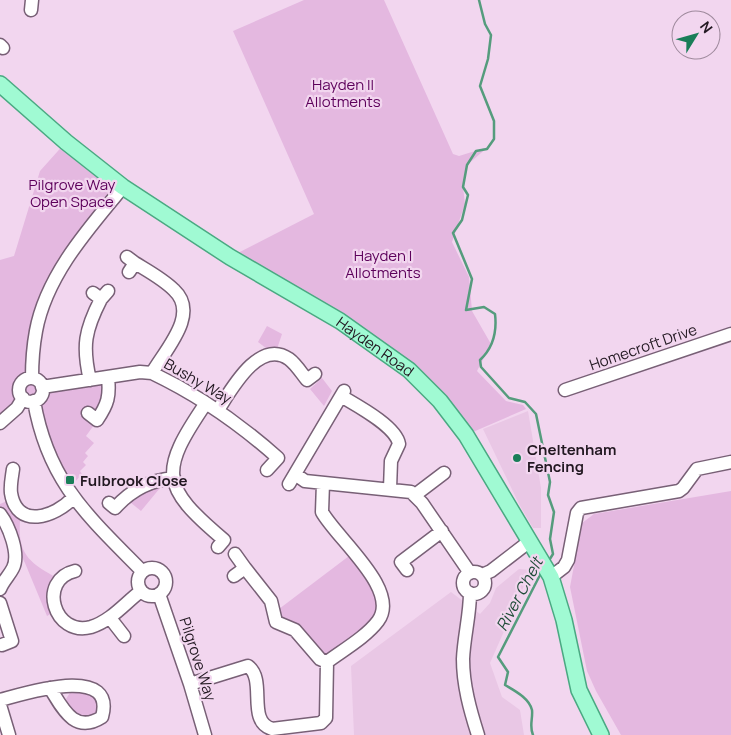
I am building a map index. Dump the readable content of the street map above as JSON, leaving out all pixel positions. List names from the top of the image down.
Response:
{
  "streets": {
    "main road": ["Hayden Road"],
    "street": ["Homecroft Drive", "Bushy Way", "Pilgrove Way"]
  },
  "water": ["River Chelt"],
  "parks": ["Hayden II Allotments", "Pilgrove Way Open Space", "Hayden I Allotments"],
  "places": {
    "other": ["Cheltenham Fencing"],
    "transit": ["Fulbrook Close"]
  },
  "north": "top right"
}
